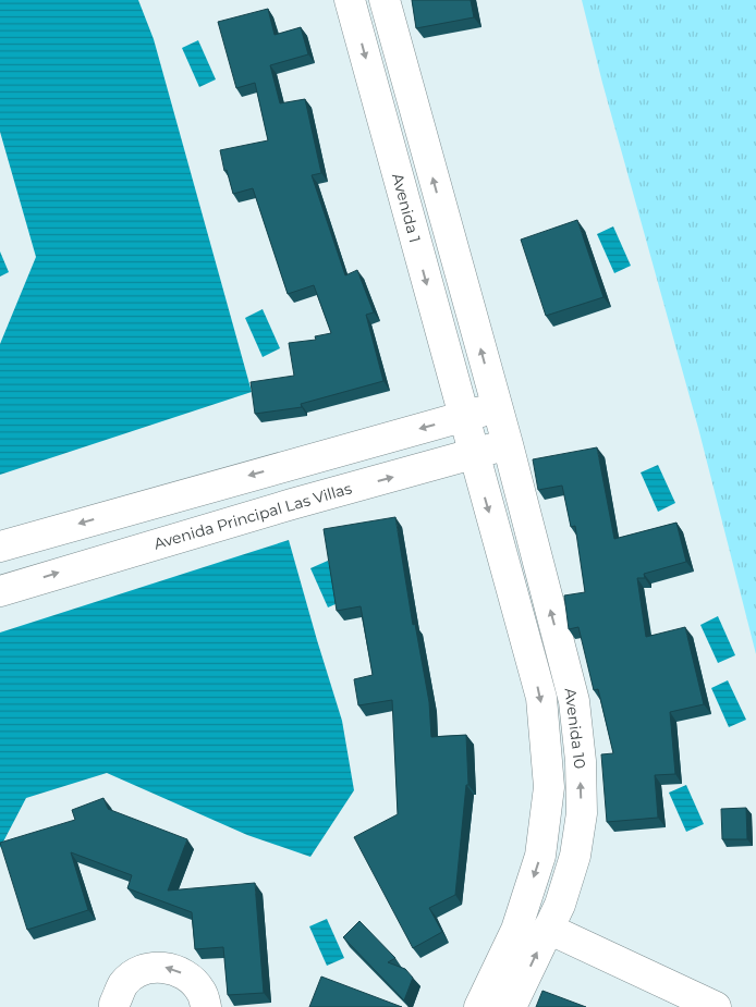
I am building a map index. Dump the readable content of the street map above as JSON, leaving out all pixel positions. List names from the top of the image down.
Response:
{
  "streets": {
    "street": ["Avenida 1", "Avenida Principal Las Villas", "Avenida 10"]
  },
  "crossings": [
    ["Avenida 1", "Avenida Principal Las Villas"],
    ["Avenida 1", "Avenida 10"],
    ["Avenida Principal Las Villas", "Avenida 10"]
  ]
}
